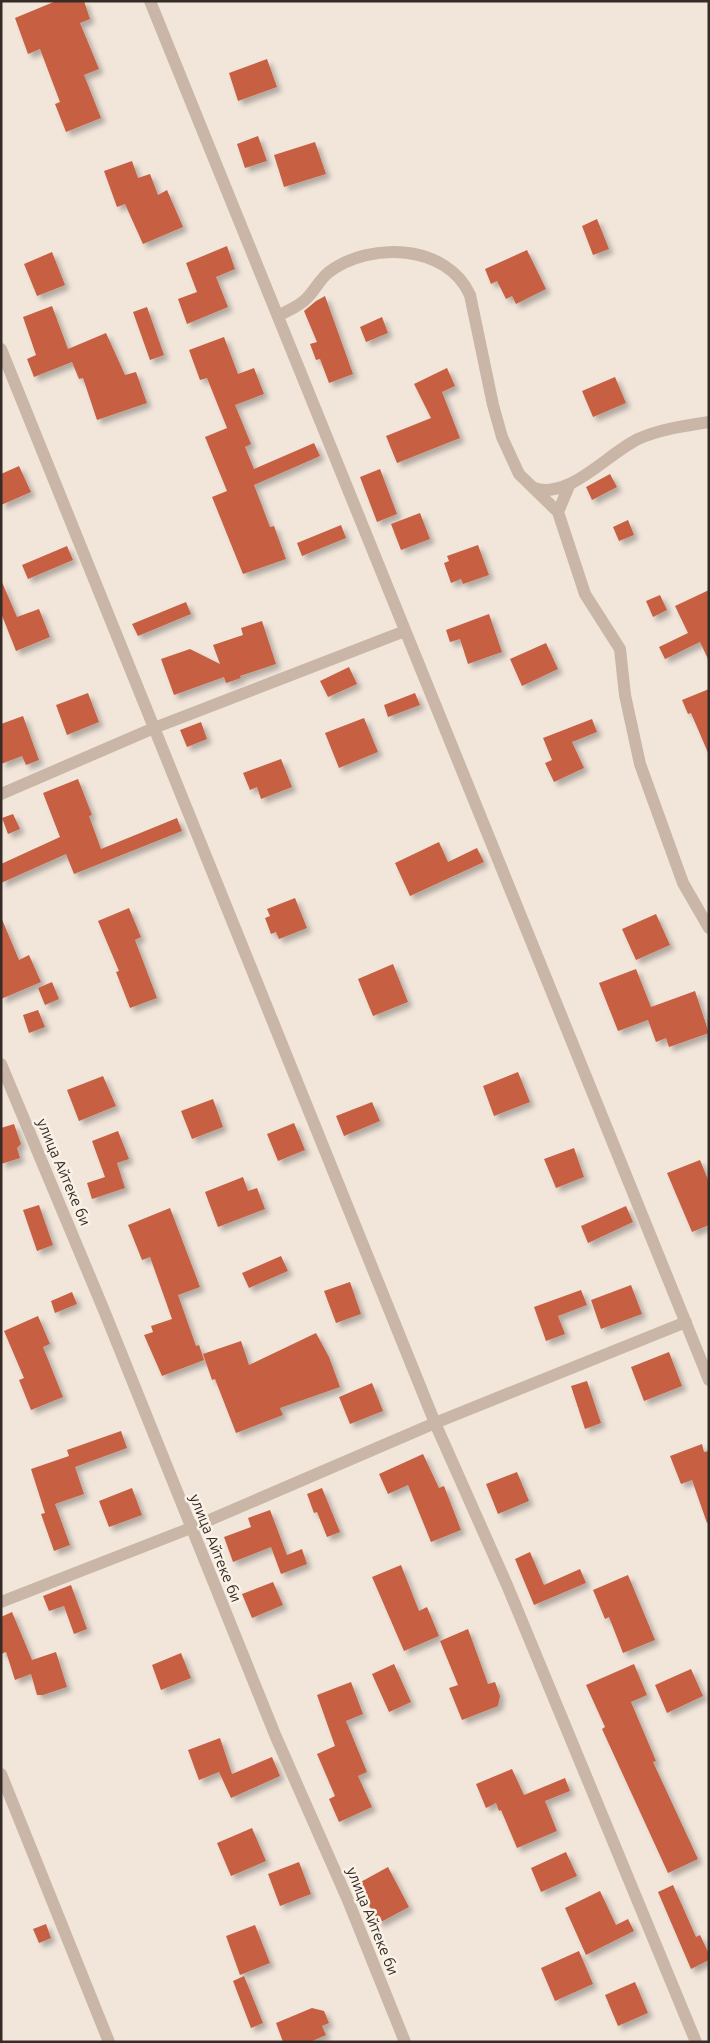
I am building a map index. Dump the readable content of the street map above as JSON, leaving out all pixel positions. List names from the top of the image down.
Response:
{
  "streets": {
    "street": ["улица Айтеке би"]
  }
}
